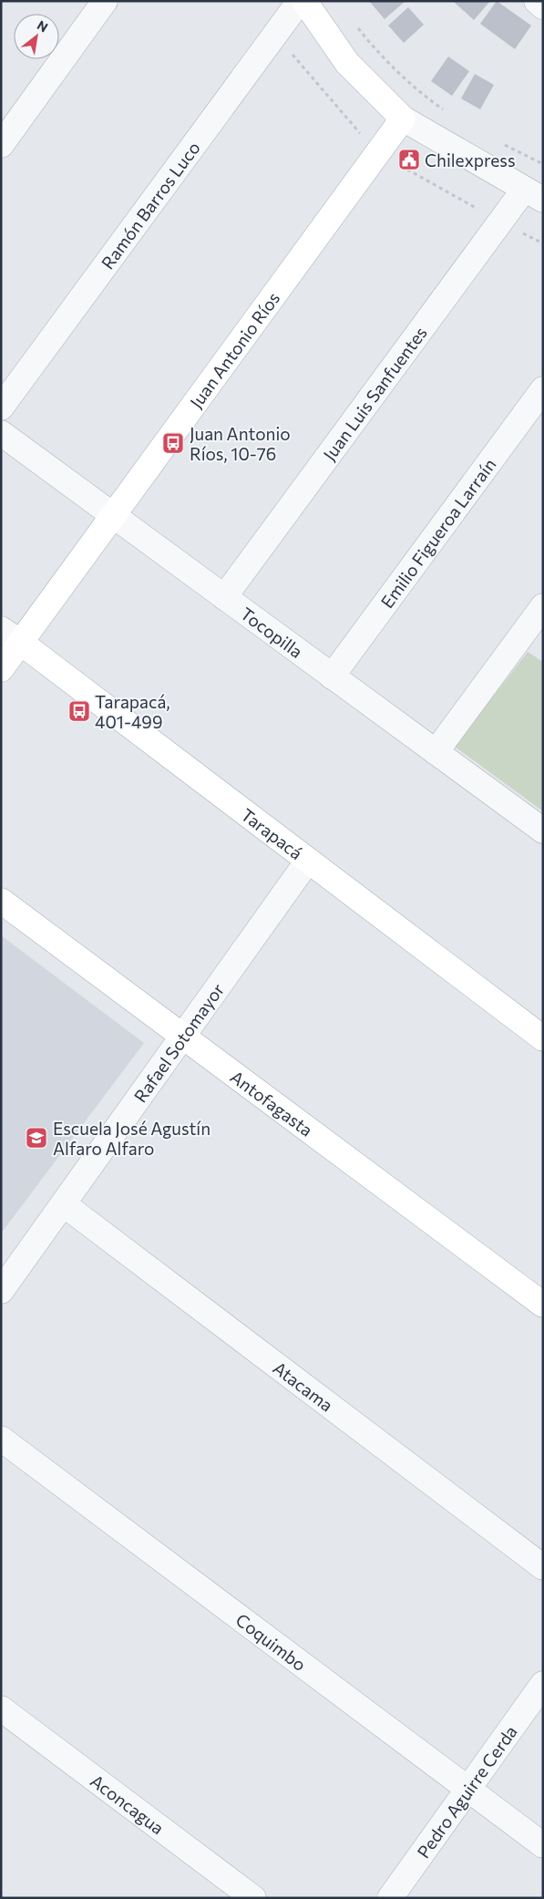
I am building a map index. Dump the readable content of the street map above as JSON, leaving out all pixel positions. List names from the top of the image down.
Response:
{
  "streets": {
    "main road": ["Juan Antonio Ríos", "Tarapacá", "Antofagasta"],
    "street": [
      "Ramón Barros Luco",
      "Juan Luis Sanfuentes",
      "Emilio Figueroa Larraín",
      "Tocopilla",
      "Rafael Sotomayor",
      "Atacama",
      "Coquimbo",
      "Pedro Aguirre Cerda",
      "Aconcagua"
    ]
  },
  "crossings": [
    ["Juan Antonio Ríos", "Tocopilla"],
    ["Juan Antonio Ríos", "Tarapacá"],
    ["Juan Luis Sanfuentes", "Tocopilla"],
    ["Emilio Figueroa Larraín", "Tocopilla"],
    ["Tarapacá", "Rafael Sotomayor"],
    ["Rafael Sotomayor", "Antofagasta"],
    ["Rafael Sotomayor", "Atacama"],
    ["Coquimbo", "Pedro Aguirre Cerda"]
  ],
  "places": {
    "public building": ["Chilexpress"],
    "bus stop": ["Juan Antonio Ríos, 10-76", "Tarapacá, 401-499"],
    "school or university": ["Escuela José Agustín Alfaro Alfaro"]
  },
  "north": "top right"
}
